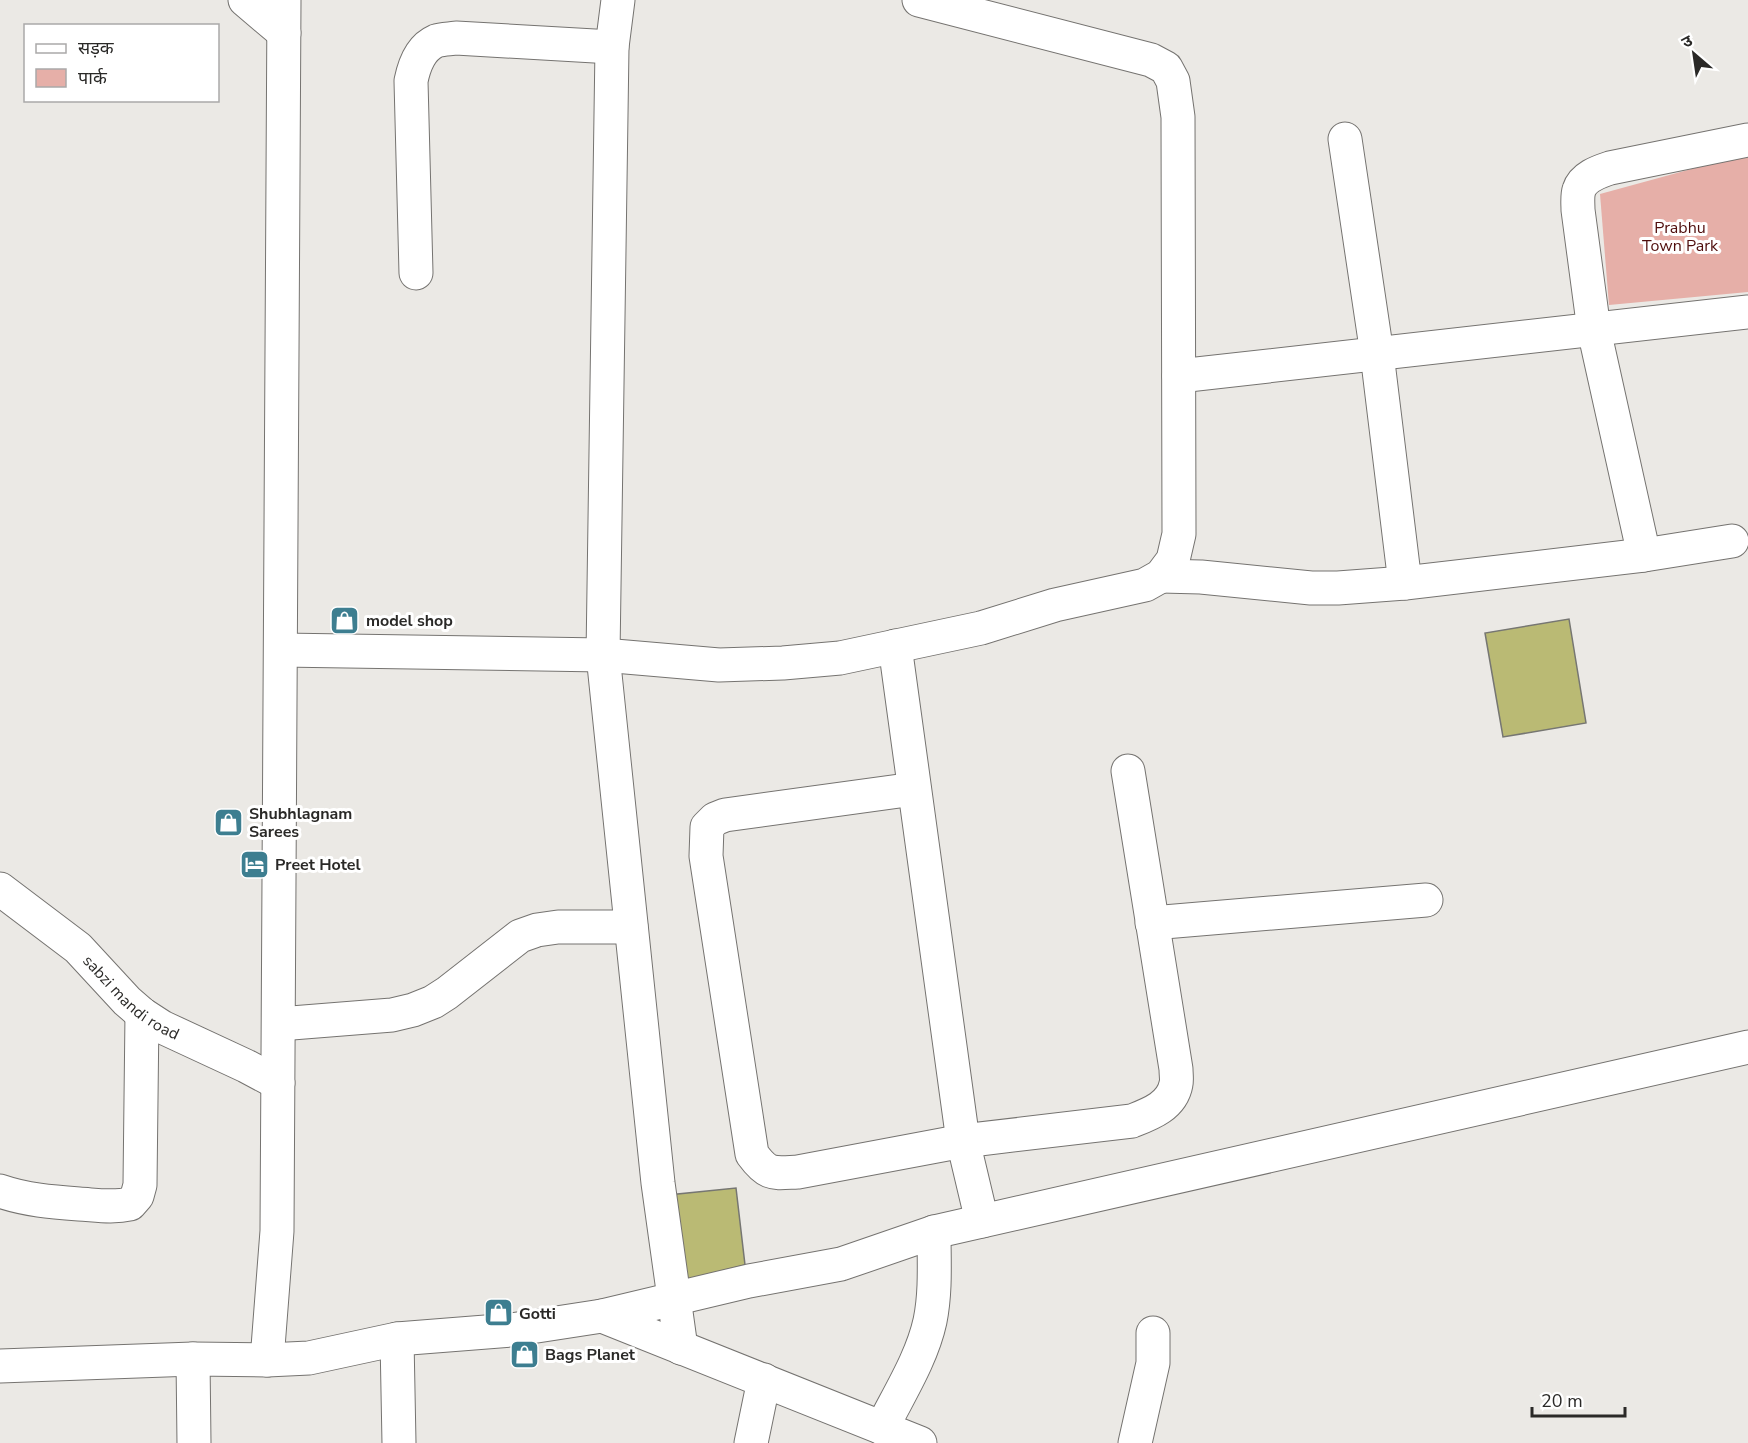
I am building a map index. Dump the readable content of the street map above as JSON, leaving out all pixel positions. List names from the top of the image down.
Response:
{
  "streets": {
    "street": ["sabzi mandi road"]
  },
  "parks": ["Prabhu Town Park"],
  "places": {
    "shop": [
      "model shop",
      "Shubhlagnam Sarees",
      "Gotti",
      "Bags Planet"
    ],
    "hotel": ["Preet Hotel"]
  },
  "legend": ["सड़क", "पार्क"],
  "scale_bar": "20 m",
  "north": "top left"
}
